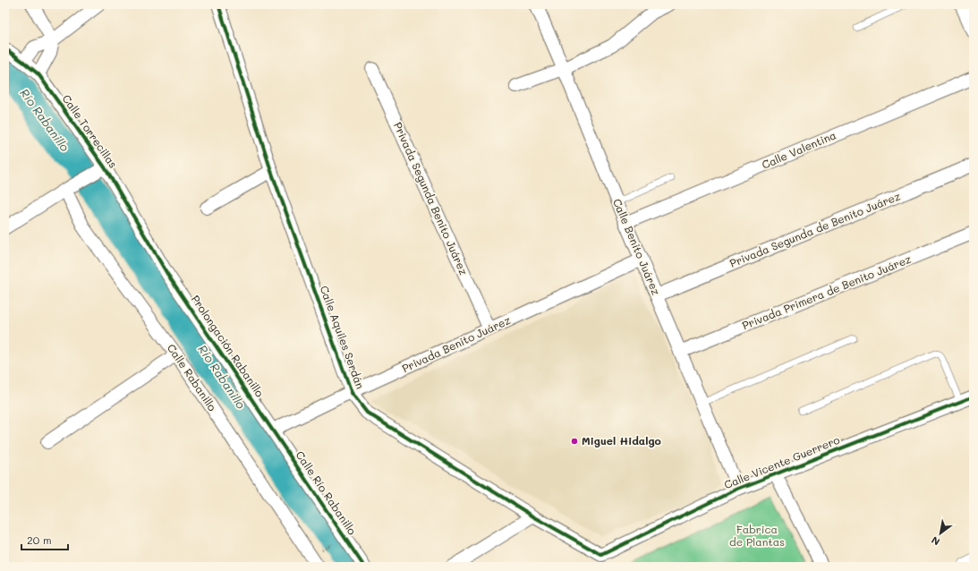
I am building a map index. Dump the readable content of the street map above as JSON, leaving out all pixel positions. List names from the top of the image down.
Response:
{
  "streets": {
    "street": [
      "Calle Torrecillas",
      "Calle Valentina",
      "Privada Segunda Benito Juárez",
      "Privada Segunda de Benito Juárez",
      "Calle Benito Juárez",
      "Privada Primera de Benito Juárez",
      "Calle Aquiles Serdán",
      "Privada Benito Juárez",
      "Prolongación Rabanillo",
      "Calle Rabanillo",
      "Calle Vicente Guerrero",
      "Calle Río Rabanillo"
    ]
  },
  "crossings": [
    ["Calle Torrecillas", "Prolongación Rabanillo"],
    ["Calle Valentina", "Calle Benito Juárez"],
    ["Privada Segunda Benito Juárez", "Privada Benito Juárez"],
    ["Privada Segunda de Benito Juárez", "Calle Benito Juárez"],
    ["Calle Benito Juárez", "Privada Primera de Benito Juárez"],
    ["Calle Benito Juárez", "Privada Benito Juárez"],
    ["Calle Benito Juárez", "Calle Vicente Guerrero"],
    ["Calle Aquiles Serdán", "Privada Benito Juárez"],
    ["Calle Aquiles Serdán", "Calle Vicente Guerrero"],
    ["Privada Benito Juárez", "Prolongación Rabanillo"],
    ["Privada Benito Juárez", "Calle Río Rabanillo"],
    ["Prolongación Rabanillo", "Calle Río Rabanillo"]
  ],
  "water": ["Río Rabanillo"],
  "parks": ["Fabrica de Plantas"],
  "places": ["Miguel Hidalgo"],
  "scale_bar": "20 m",
  "north": "bottom left"
}
